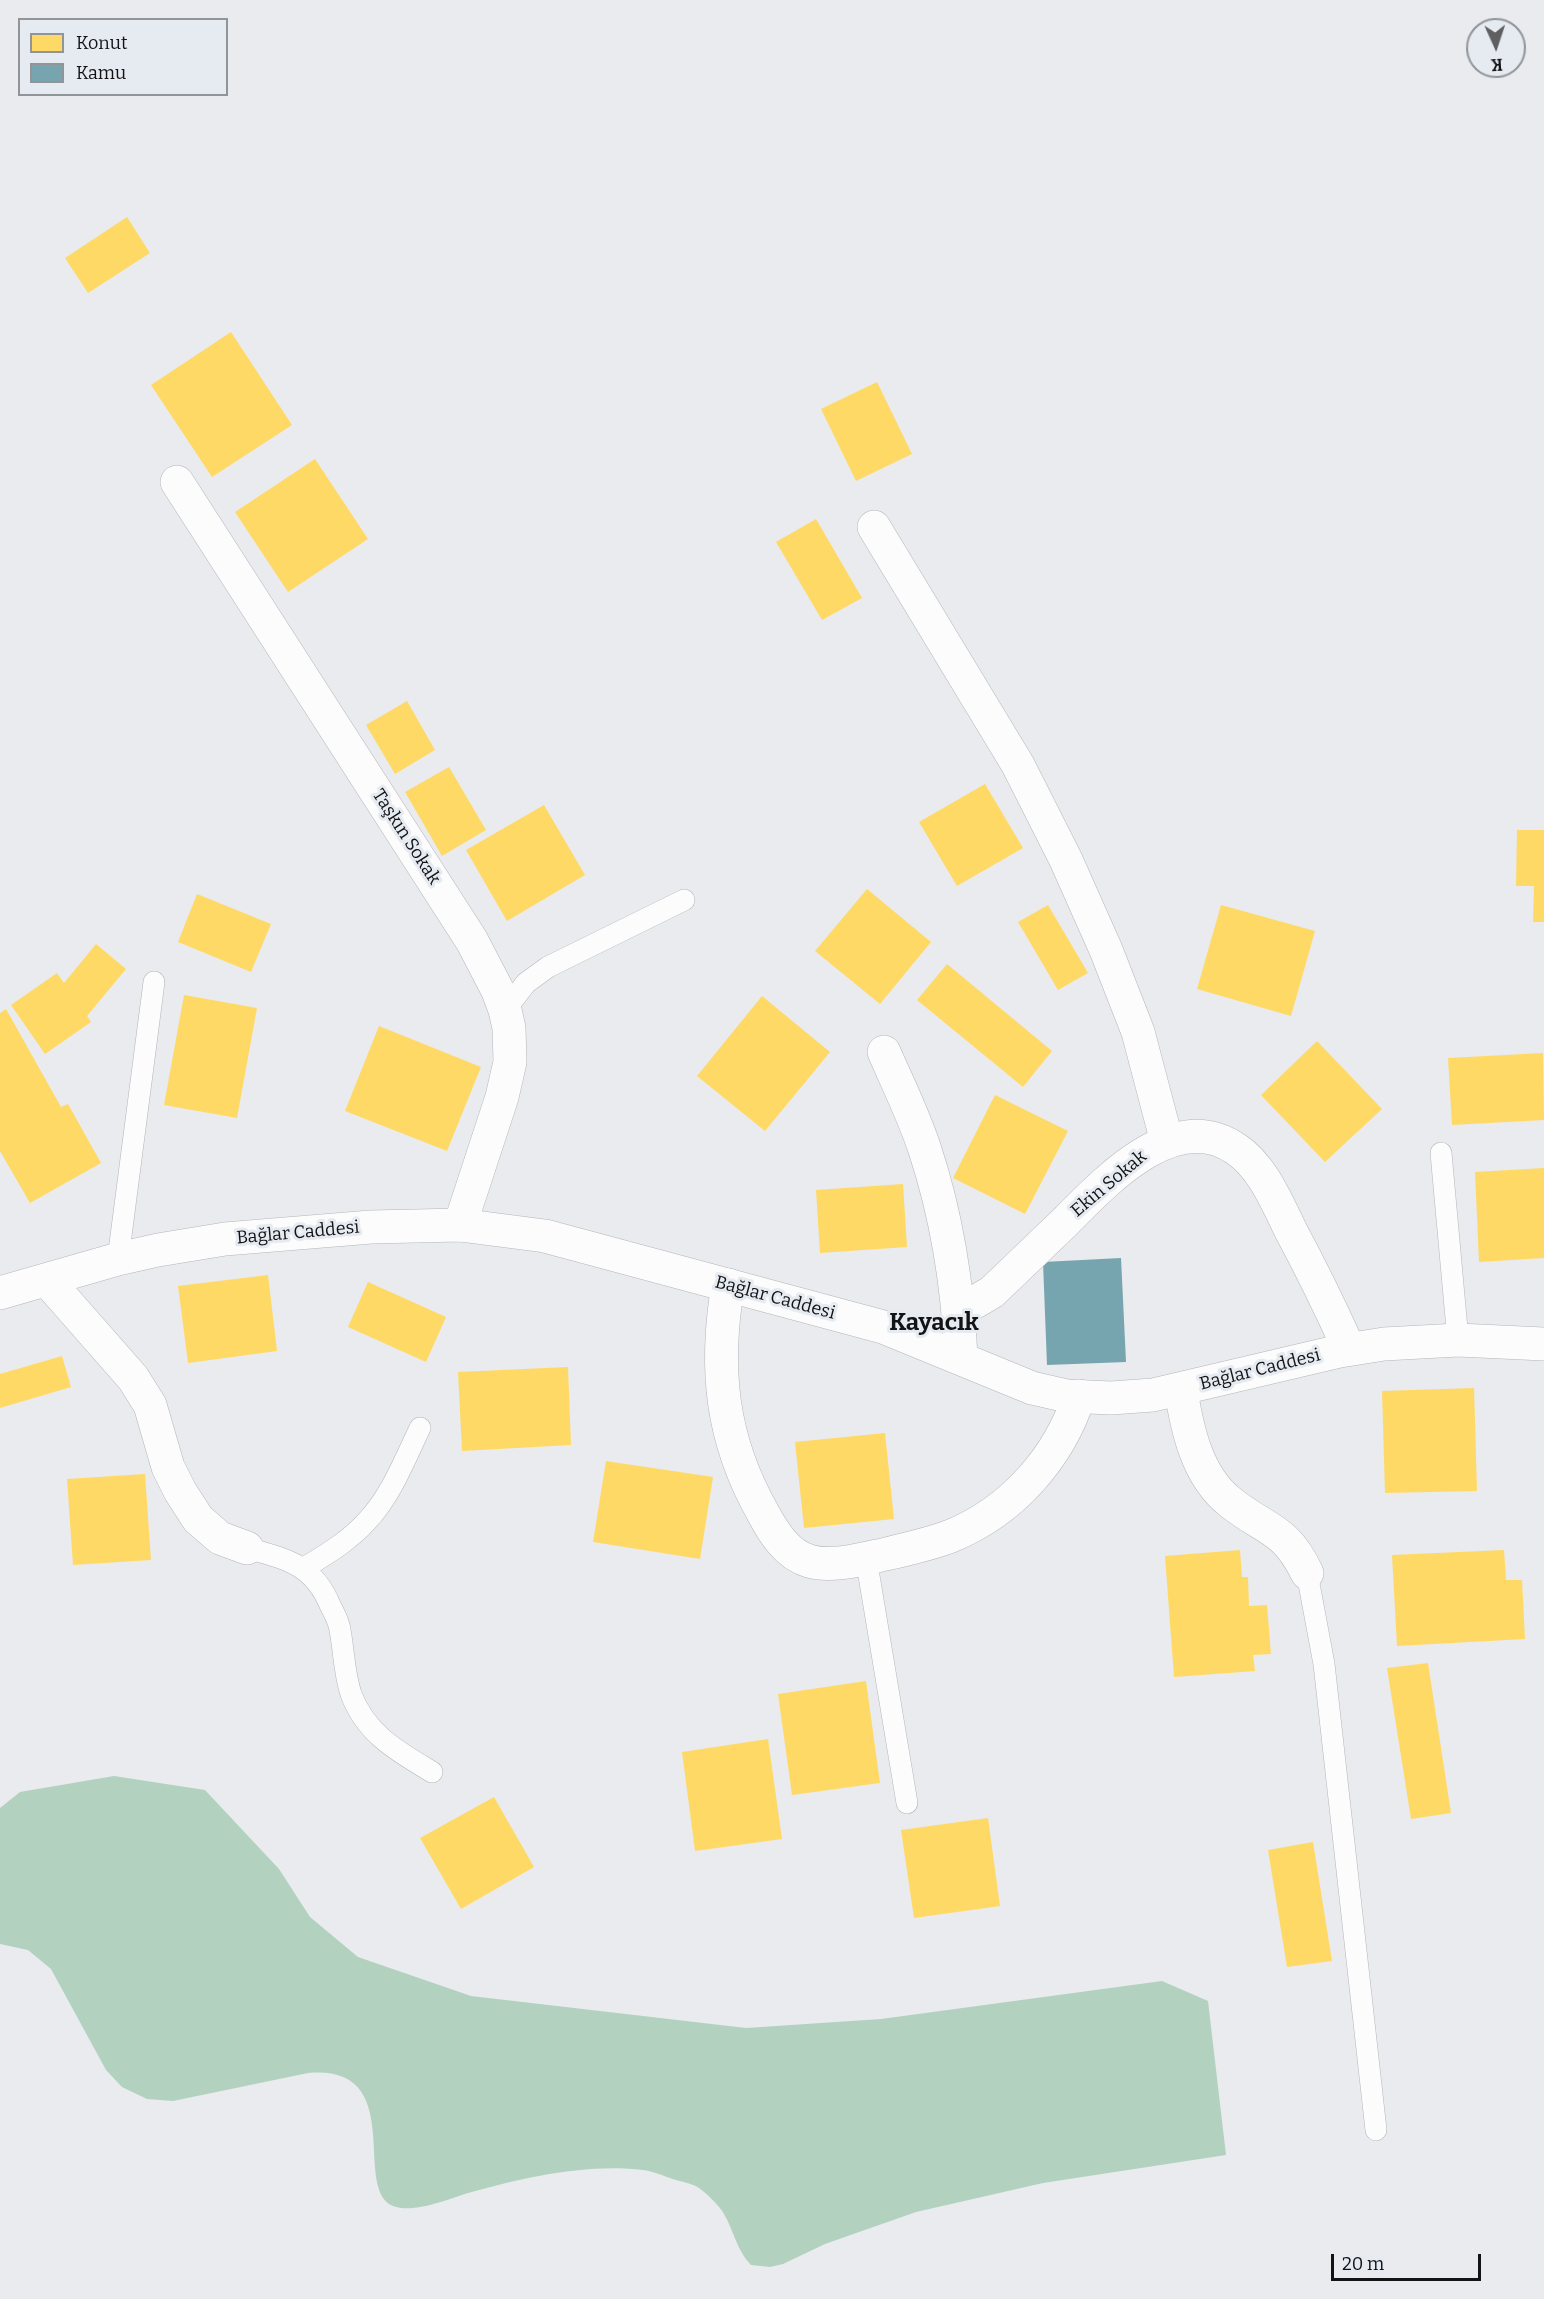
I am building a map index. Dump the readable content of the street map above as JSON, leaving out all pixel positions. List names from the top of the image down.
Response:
{
  "streets": {
    "street": ["Taşkın Sokak", "Ekin Sokak", "Bağlar Caddesi"]
  },
  "crossings": [
    ["Taşkın Sokak", "Bağlar Caddesi"],
    ["Ekin Sokak", "Bağlar Caddesi"]
  ],
  "districts": ["Kayacık"],
  "legend": ["Konut", "Kamu"],
  "scale_bar": "20 m",
  "north": "bottom"
}
